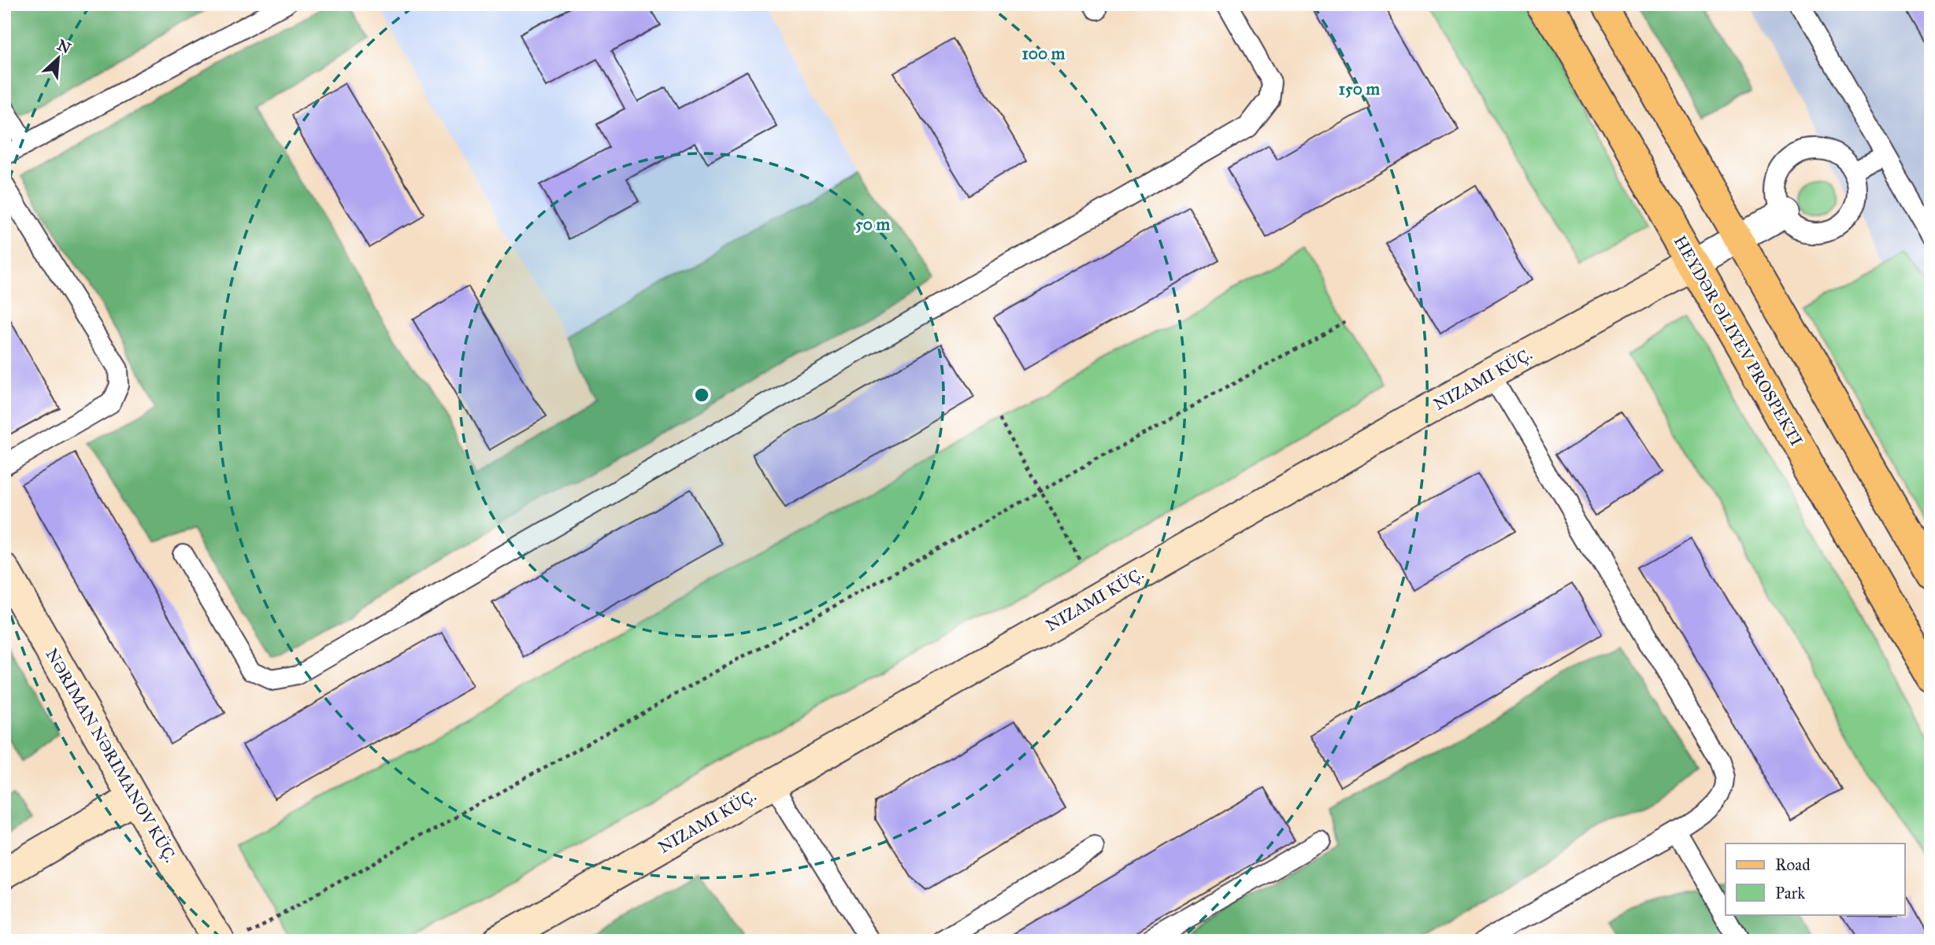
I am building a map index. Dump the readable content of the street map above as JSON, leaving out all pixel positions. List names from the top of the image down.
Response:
{
  "streets": {
    "main road": ["HEYDƏR ƏLIYEV PROSPEKTI"],
    "street": ["NIZAMI KÜÇ.", "NƏRIMAN NƏRIMANOV KÜÇ."]
  },
  "crossings": [
    ["HEYDƏR ƏLIYEV PROSPEKTI", "NIZAMI KÜÇ."]
  ],
  "legend": ["Road", "Park"],
  "north": "top right",
  "rings": ["100 m", "150 m", "50 m"]
}
